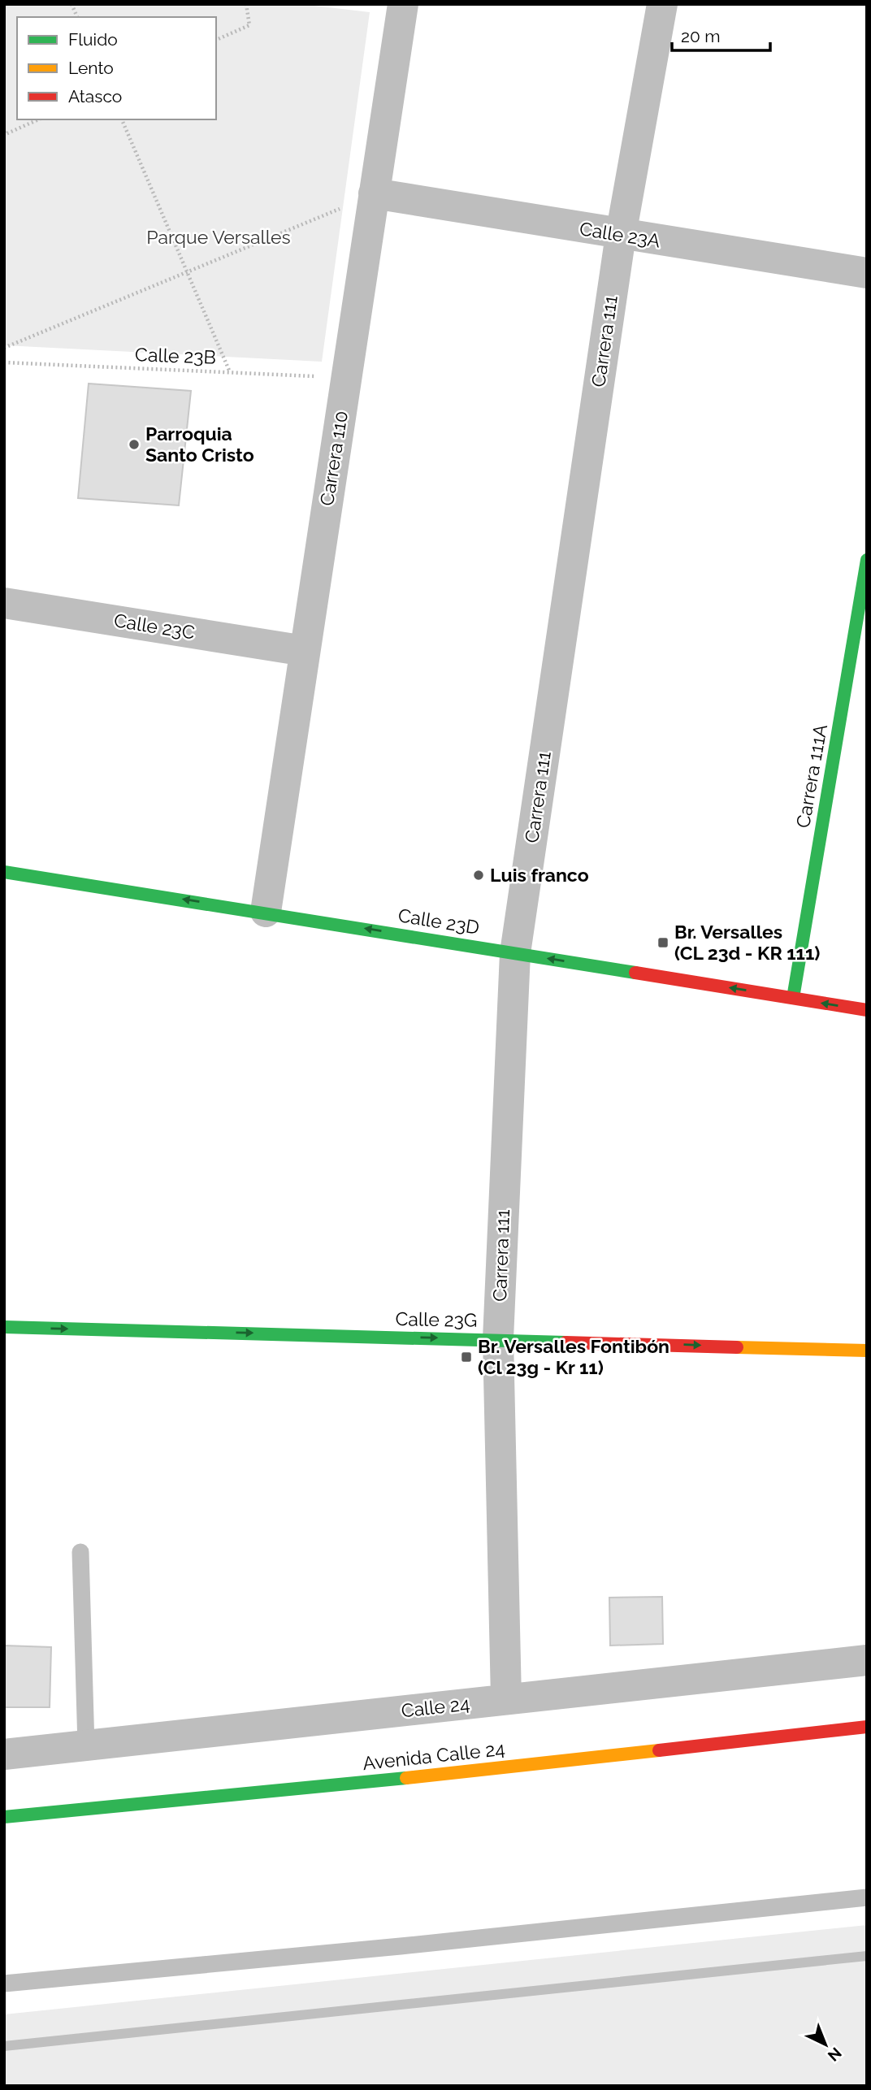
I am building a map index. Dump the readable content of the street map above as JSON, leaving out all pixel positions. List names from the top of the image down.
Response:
{
  "streets": {
    "street": [
      "Calle 23A",
      "Carrera 111",
      "Carrera 110",
      "Calle 23C",
      "Carrera 111A",
      "Calle 23D",
      "Calle 23G",
      "Calle 24",
      "Avenida Calle 24"
    ],
    "path": ["Calle 23B"]
  },
  "crossings": [
    ["Calle 23A", "Carrera 111"],
    ["Calle 23A", "Carrera 110"],
    ["Carrera 111", "Calle 23D"],
    ["Carrera 111", "Calle 23G"],
    ["Carrera 111", "Calle 24"],
    ["Calle 23B", "Carrera 110"],
    ["Carrera 110", "Calle 23C"],
    ["Carrera 110", "Calle 23D"],
    ["Carrera 111A", "Calle 23D"]
  ],
  "one_way": ["Calle 23D", "Calle 23G"],
  "parks": ["Parque Versalles"],
  "places": {
    "other": ["Parroquia Santo Cristo", "Luis franco"],
    "transit": ["Br. Versalles (CL 23d - KR 111)", "Br. Versalles Fontibón (Cl 23g - Kr 11)"]
  },
  "legend": ["Fluido", "Lento", "Atasco"],
  "scale_bar": "20 m",
  "north": "bottom right"
}
